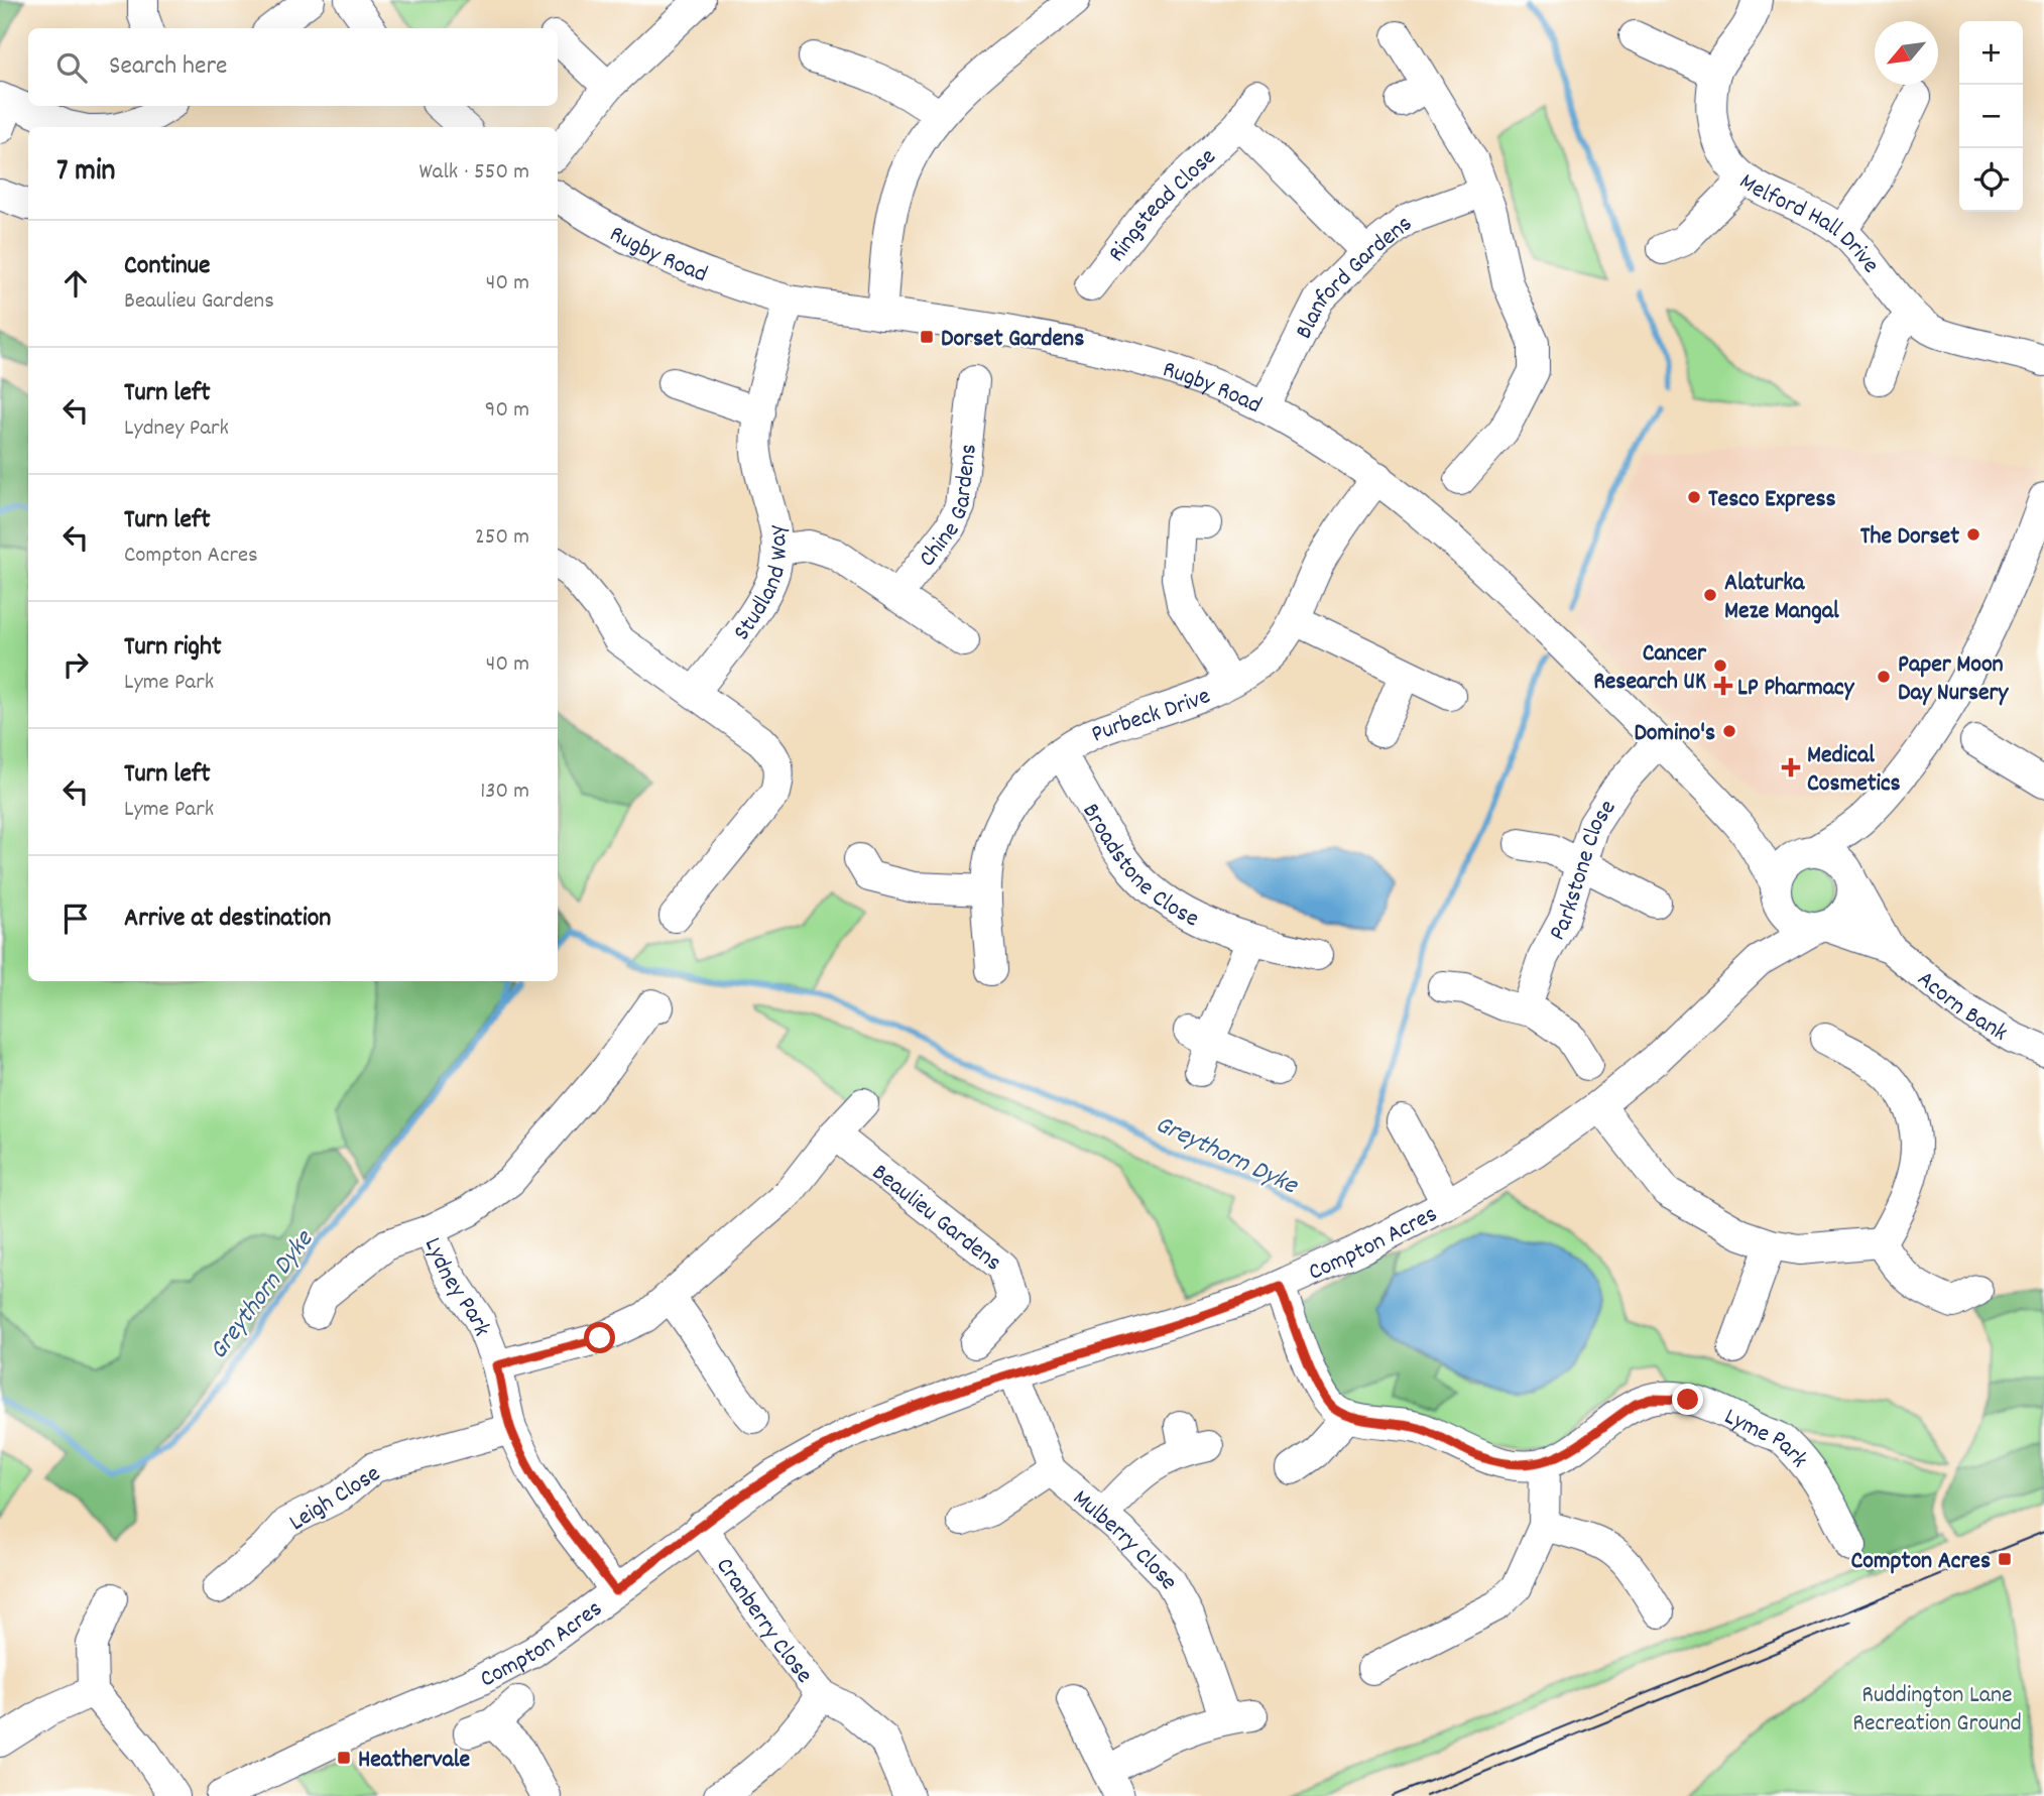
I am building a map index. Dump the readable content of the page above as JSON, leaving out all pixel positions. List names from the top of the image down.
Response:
{
  "streets": {
    "street": [
      "Ringstead Close",
      "Melford Hall Drive",
      "Rugby Road",
      "Blanford Gardens",
      "Chine Gardens",
      "Studland Way",
      "Purbeck Drive",
      "Broadstone Close",
      "Parkstone Close",
      "Acorn Bank",
      "Beaulieu Gardens",
      "Compton Acres",
      "Lydney Park",
      "Lyme Park",
      "Leigh Close",
      "Mulberry Close",
      "Cranberry Close"
    ]
  },
  "crossings": [
    ["Ringstead Close", "Blanford Gardens"],
    ["Rugby Road", "Blanford Gardens"],
    ["Rugby Road", "Studland Way"],
    ["Rugby Road", "Purbeck Drive"],
    ["Rugby Road", "Parkstone Close"],
    ["Rugby Road", "Acorn Bank"],
    ["Rugby Road", "Compton Acres"],
    ["Chine Gardens", "Studland Way"],
    ["Purbeck Drive", "Broadstone Close"],
    ["Acorn Bank", "Compton Acres"],
    ["Compton Acres", "Lydney Park"],
    ["Compton Acres", "Mulberry Close"],
    ["Compton Acres", "Cranberry Close"],
    ["Lydney Park", "Leigh Close"]
  ],
  "water": ["Greythorn Dyke"],
  "parks": ["Ruddington Lane Recreation Ground"],
  "places": {
    "transit": ["Dorset Gardens", "Compton Acres", "Heathervale"],
    "other": [
      "Tesco Express",
      "The Dorset",
      "Alaturka Meze Mangal",
      "Cancer Research UK",
      "Paper Moon Day Nursery",
      "Domino's"
    ],
    "health": ["LP Pharmacy", "Medical Cosmetics"]
  },
  "north": "bottom left",
  "page": {
    "map_buttons": ["+", "−"],
    "search": "Search here",
    "heading": ["7 min", "Walk · 550 m"],
    "list": [
      ["Continue", "Beaulieu Gardens", "40 m"],
      ["Turn left", "Lydney Park", "90 m"],
      ["Turn left", "Compton Acres", "250 m"],
      ["Turn right", "Lyme Park", "40 m"],
      ["Turn left", "Lyme Park", "130 m"],
      "Arrive at destination"
    ]
  }
}
